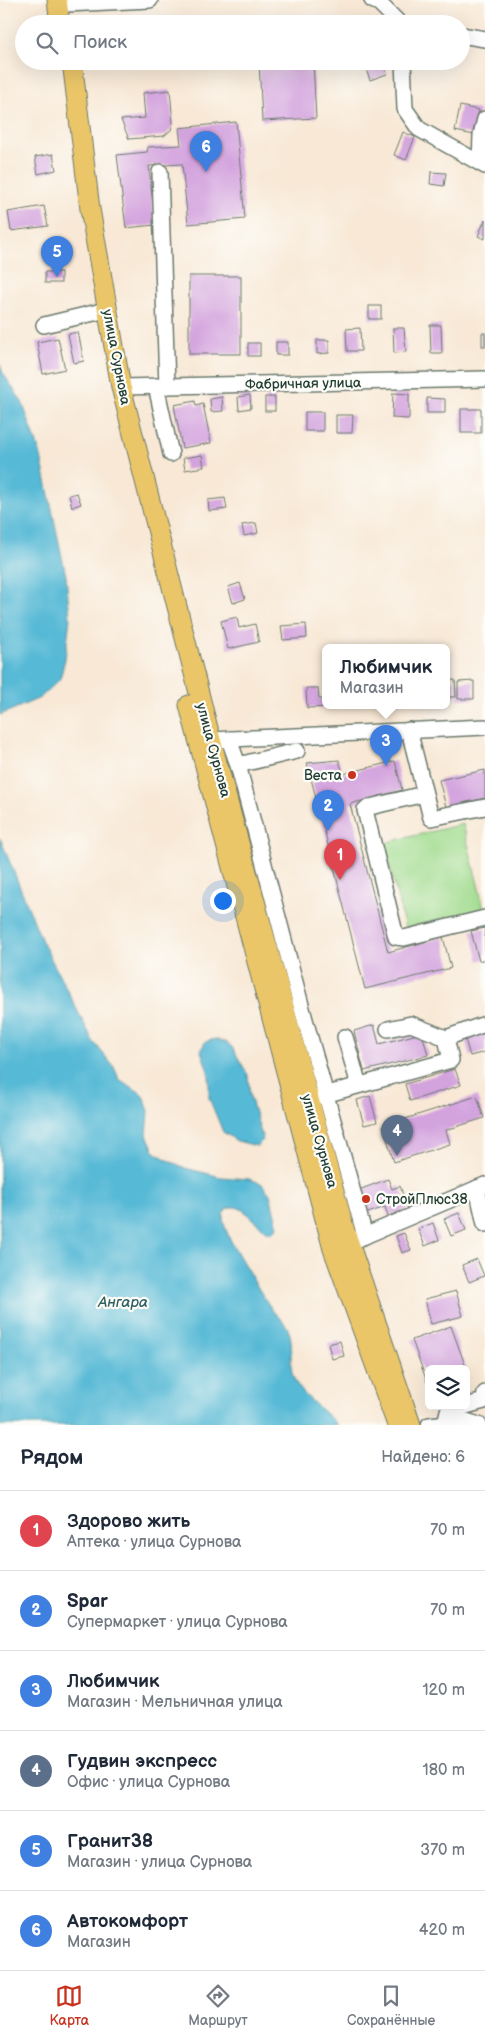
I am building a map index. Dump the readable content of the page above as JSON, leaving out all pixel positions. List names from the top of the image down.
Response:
{
  "streets": {
    "main road": ["улица Сурнова"],
    "street": ["Фабричная улица"]
  },
  "crossings": [
    ["улица Сурнова", "Фабричная улица"]
  ],
  "water": ["Ангара"],
  "places": ["Веста", "СтройПлюс38"],
  "page": {
    "search": "Поиск",
    "pins": [
      "6",
      "5",
      "3",
      "2",
      "1",
      "4"
    ],
    "popup": ["Любимчик", "Магазин"],
    "heading": ["Рядом", "Найдено: 6"],
    "list": [
      {
        "mark": "1",
        "name": "Здорово жить",
        "note": "Аптека · улица Сурнова",
        "value": "70 m"
      },
      {
        "mark": "2",
        "name": "Spar",
        "note": "Супермаркет · улица Сурнова",
        "value": "70 m"
      },
      {
        "mark": "3",
        "name": "Любимчик",
        "note": "Магазин · Мельничная улица",
        "value": "120 m"
      },
      {
        "mark": "4",
        "name": "Гудвин экспресс",
        "note": "Офис · улица Сурнова",
        "value": "180 m"
      },
      {
        "mark": "5",
        "name": "Гранит38",
        "note": "Магазин · улица Сурнова",
        "value": "370 m"
      },
      {
        "mark": "6",
        "name": "Автокомфорт",
        "note": "Магазин",
        "value": "420 m"
      }
    ],
    "nav": ["Карта", "Маршрут", "Сохранённые"]
  }
}
